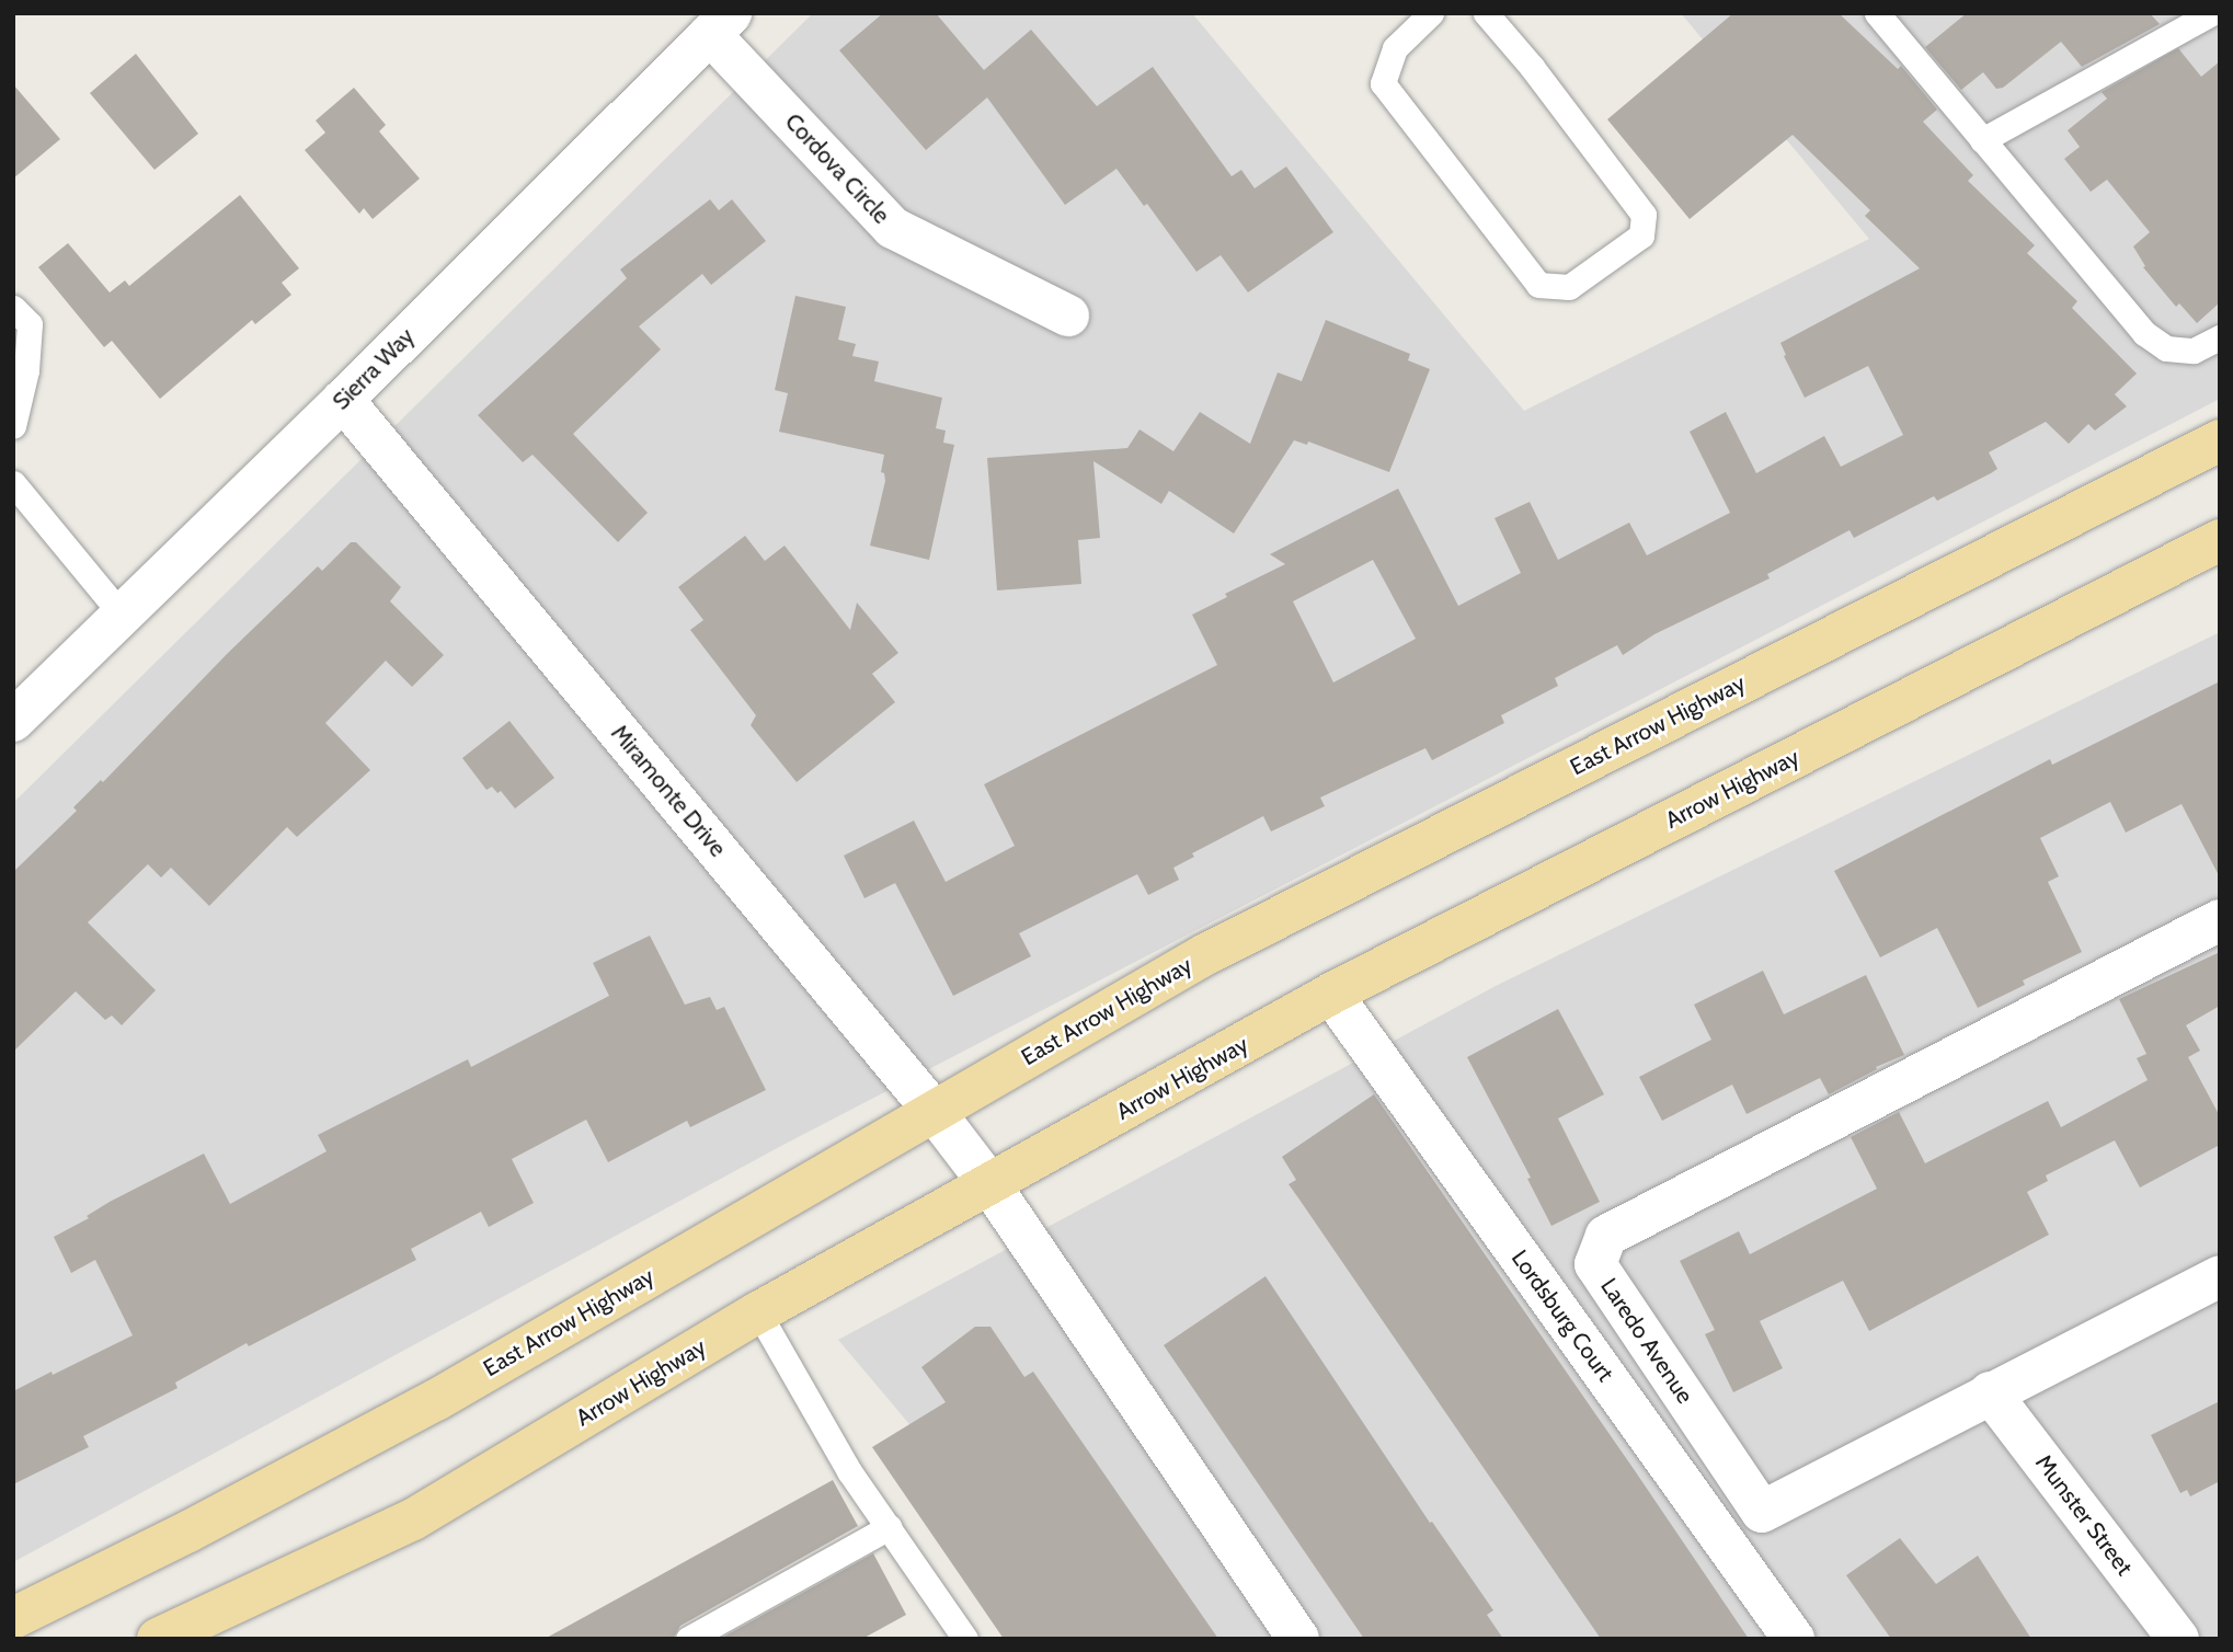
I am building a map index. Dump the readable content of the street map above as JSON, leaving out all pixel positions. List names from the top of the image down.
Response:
{
  "streets": {
    "main road": ["East Arrow Highway", "Arrow Highway"],
    "street": [
      "Cordova Circle",
      "Sierra Way",
      "Miramonte Drive",
      "Lordsburg Court",
      "Laredo Avenue",
      "Munster Street"
    ]
  },
  "crossings": [
    ["Cordova Circle", "Sierra Way"],
    ["Sierra Way", "Miramonte Drive"],
    ["East Arrow Highway", "Miramonte Drive"],
    ["Arrow Highway", "Miramonte Drive"],
    ["Arrow Highway", "Lordsburg Court"],
    ["Laredo Avenue", "Munster Street"]
  ]
}
